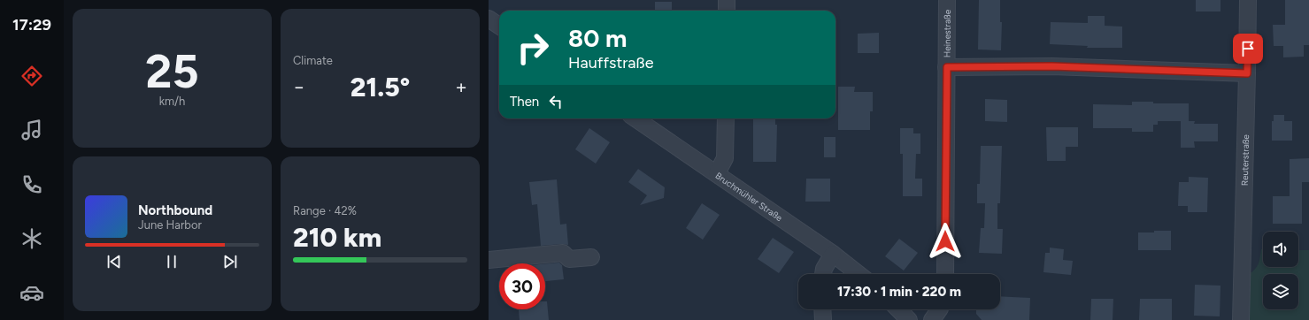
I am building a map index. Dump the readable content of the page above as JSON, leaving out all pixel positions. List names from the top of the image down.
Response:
{
  "streets": {
    "street": ["Heinestraße", "Reuterstraße", "Bruchmühler Straße"]
  },
  "page": {
    "tabs": "17:29",
    "tile": [
      ["25", "km/h"],
      "Climate",
      ["Range · 42%", "210 km"]
    ],
    "turn": ["80 m", "Hauffstraße"],
    "heat": ["−", "21.5°", "+"],
    "then": "Then",
    "song": ["Northbound", "June Harbor"],
    "limit": "30",
    "trip": "17:30 · 1 min · 220 m"
  }
}
